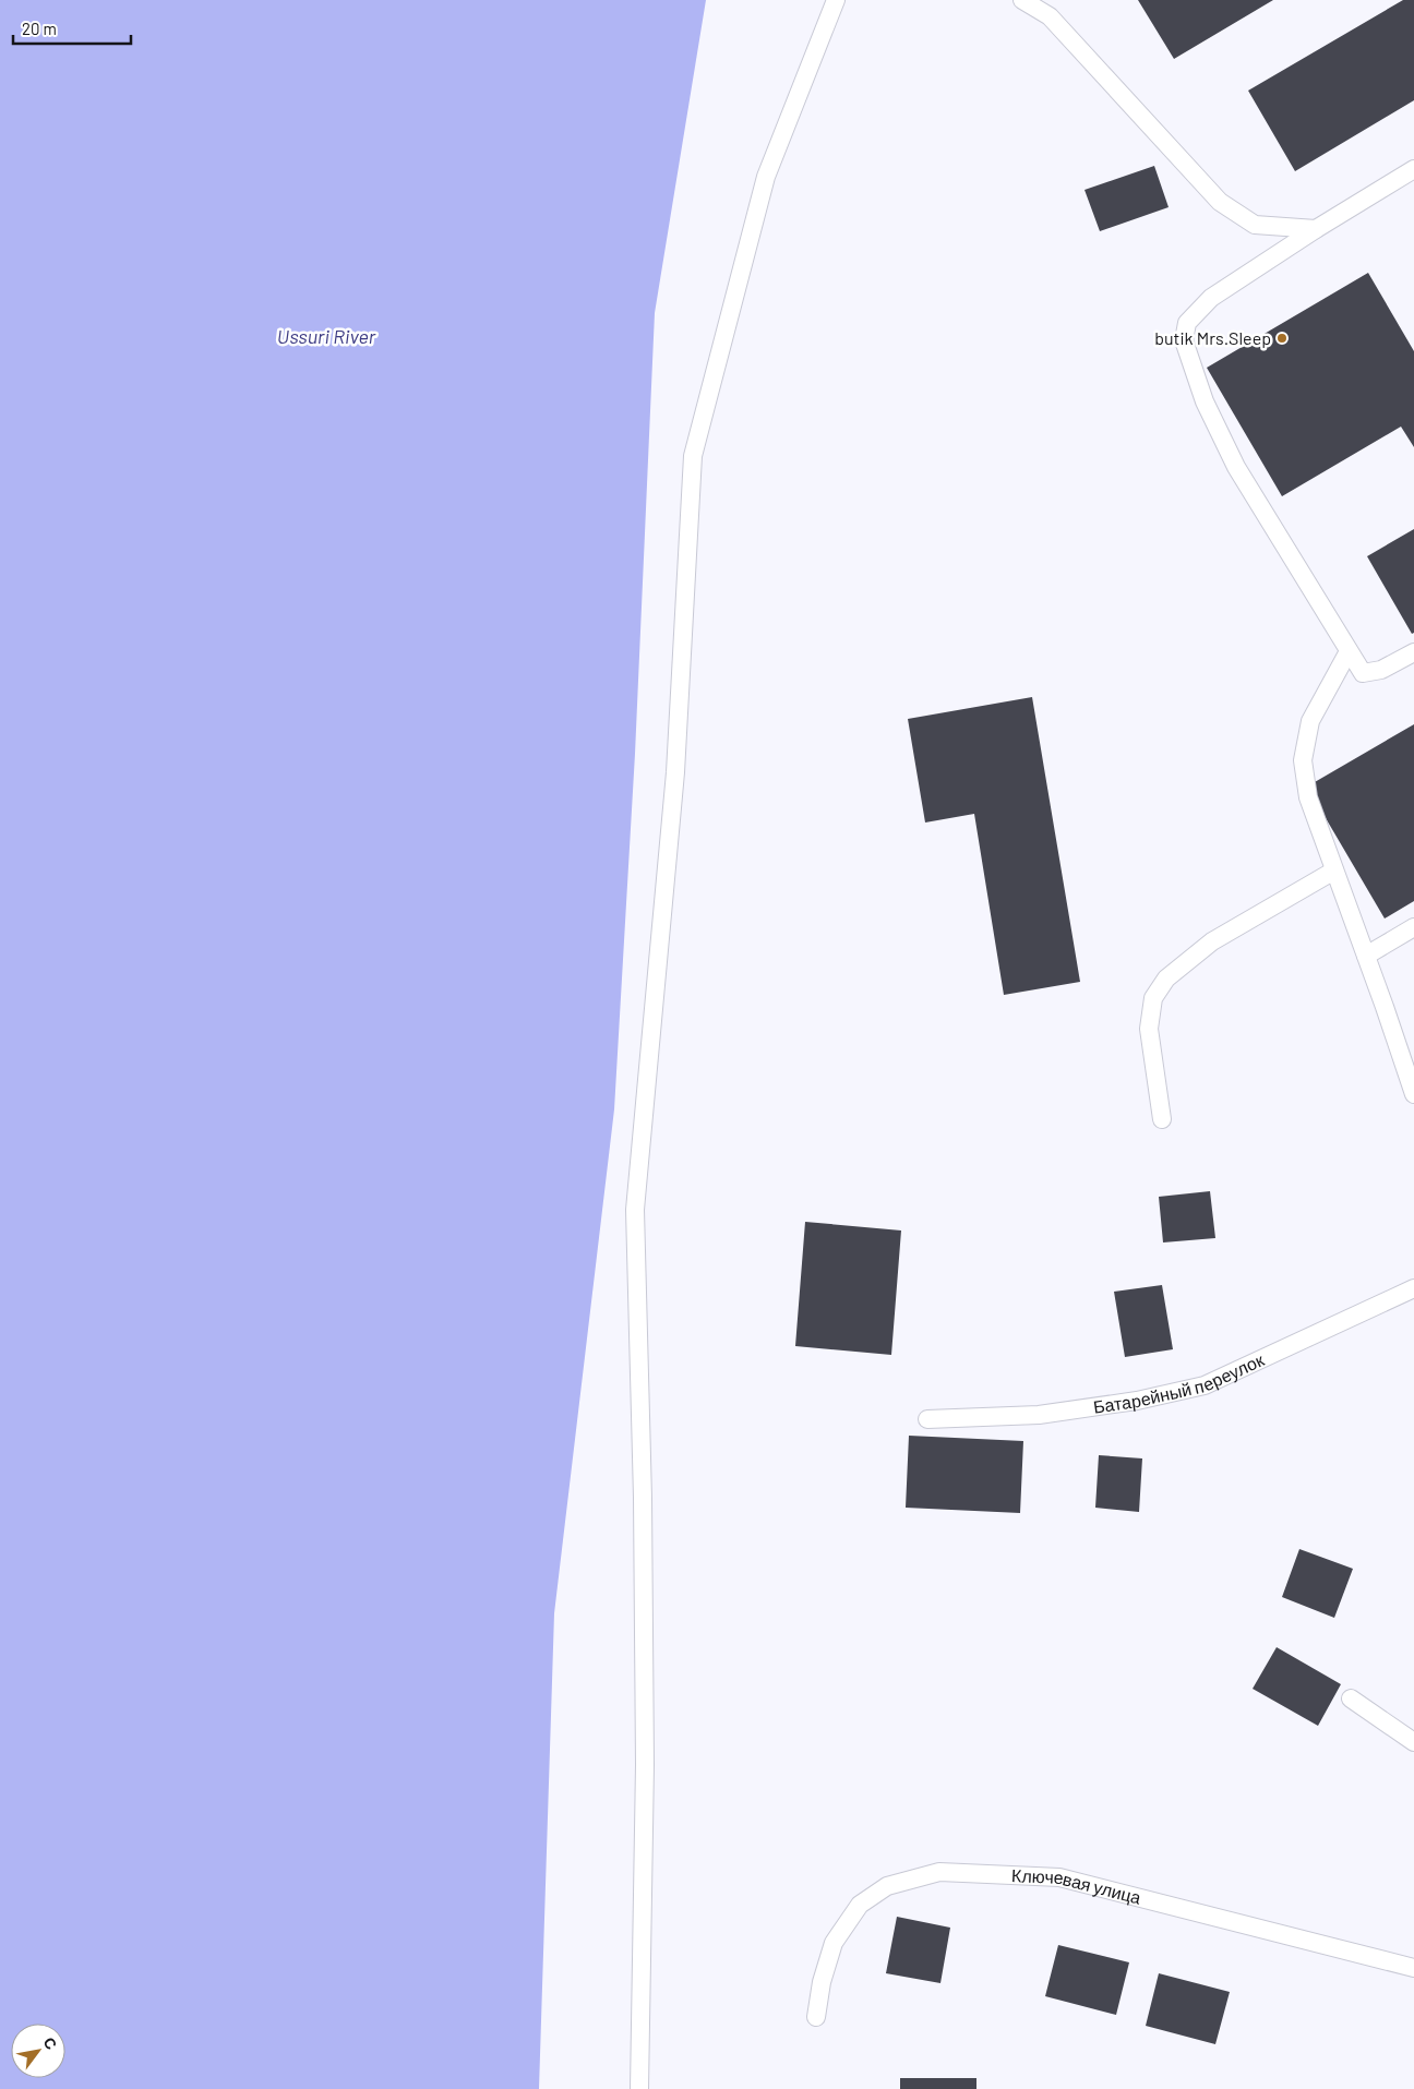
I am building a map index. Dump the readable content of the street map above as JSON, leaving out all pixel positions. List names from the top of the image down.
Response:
{
  "streets": {
    "lane": ["Батарейный переулок", "Ключевая улица"]
  },
  "water": ["Ussuri River"],
  "places": ["butik Mrs.Sleep"],
  "scale_bar": "20 m",
  "north": "top right"
}
